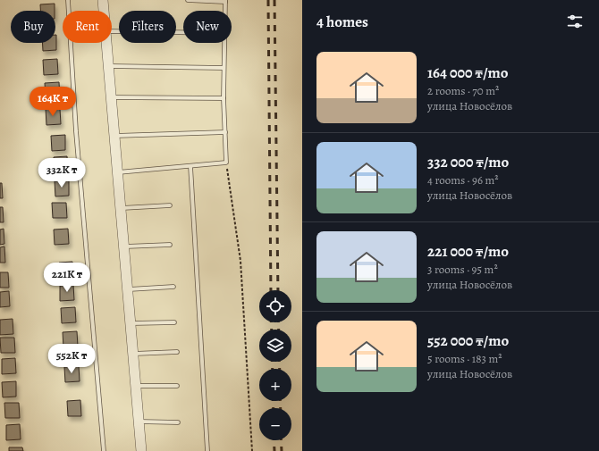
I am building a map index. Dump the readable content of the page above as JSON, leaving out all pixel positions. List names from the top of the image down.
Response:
{
  "page": {
    "heading": "4 homes",
    "chip": [
      "Buy",
      "Rent",
      "Filters",
      "New"
    ],
    "list": [
      {
        "name": "164 000 ₸/mo",
        "note": "2 rooms · 70 m² · улица Новосёлов"
      },
      {
        "name": "332 000 ₸/mo",
        "note": "4 rooms · 96 m² · улица Новосёлов"
      },
      {
        "name": "221 000 ₸/mo",
        "note": "3 rooms · 95 m² · улица Новосёлов"
      },
      {
        "name": "552 000 ₸/mo",
        "note": "5 rooms · 183 m² · улица Новосёлов"
      }
    ],
    "price": [
      "164K ₸",
      "332K ₸",
      "221K ₸",
      "552K ₸"
    ],
    "map_buttons": ["+", "−"]
  }
}
